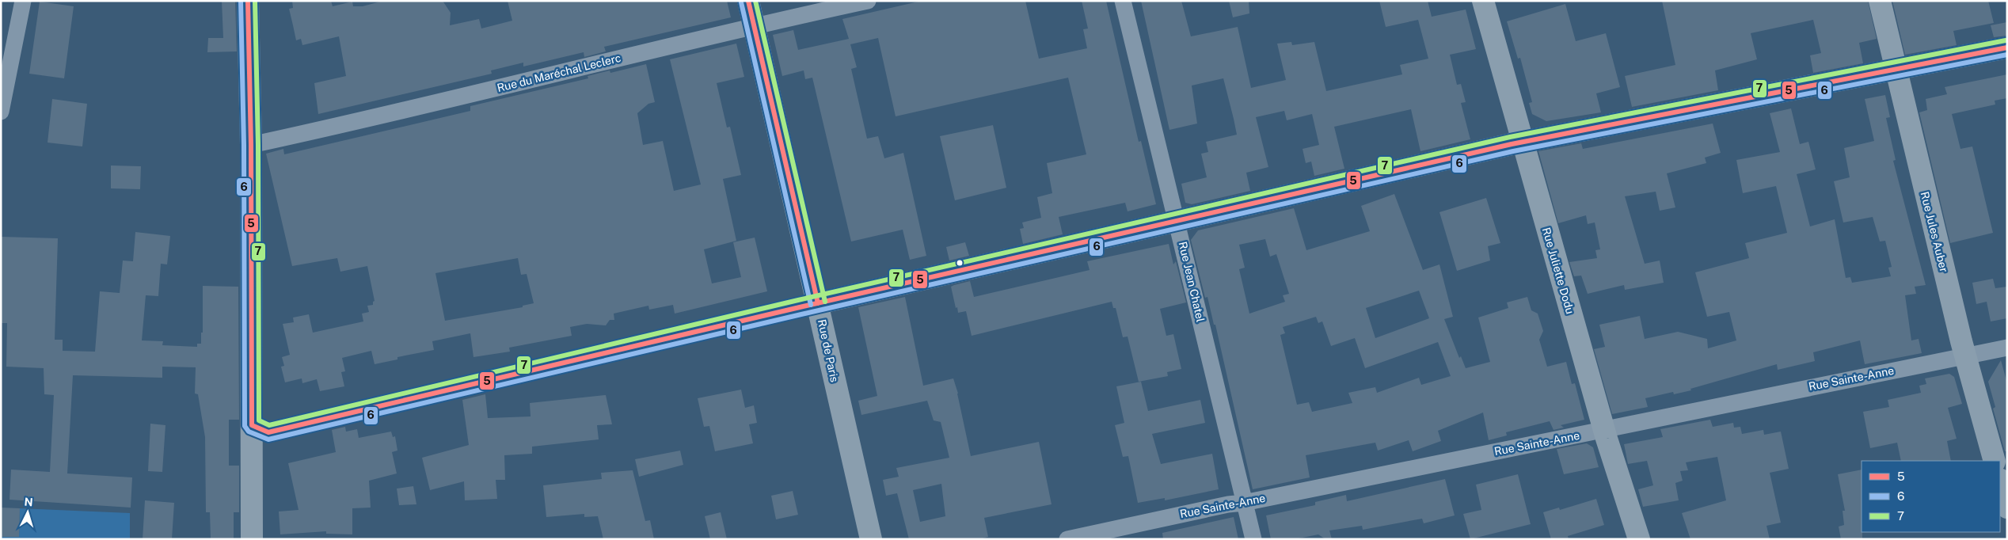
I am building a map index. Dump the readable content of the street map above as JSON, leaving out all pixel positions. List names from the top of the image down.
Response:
{
  "streets": {
    "street": [
      "Rue du Maréchal Leclerc",
      "Rue Jules Auber",
      "Rue Juliette Dodu",
      "Rue Jean Chatel",
      "Rue de Paris",
      "Rue Sainte-Anne"
    ]
  },
  "crossings": [
    ["Rue du Maréchal Leclerc", "Rue de Paris"],
    ["Rue Jules Auber", "Rue Sainte-Anne"],
    ["Rue Juliette Dodu", "Rue Sainte-Anne"],
    ["Rue Jean Chatel", "Rue Sainte-Anne"]
  ],
  "lines": ["transit line 5", "transit line 6", "transit line 7"],
  "legend": ["5", "6", "7"],
  "north": "top"
}
